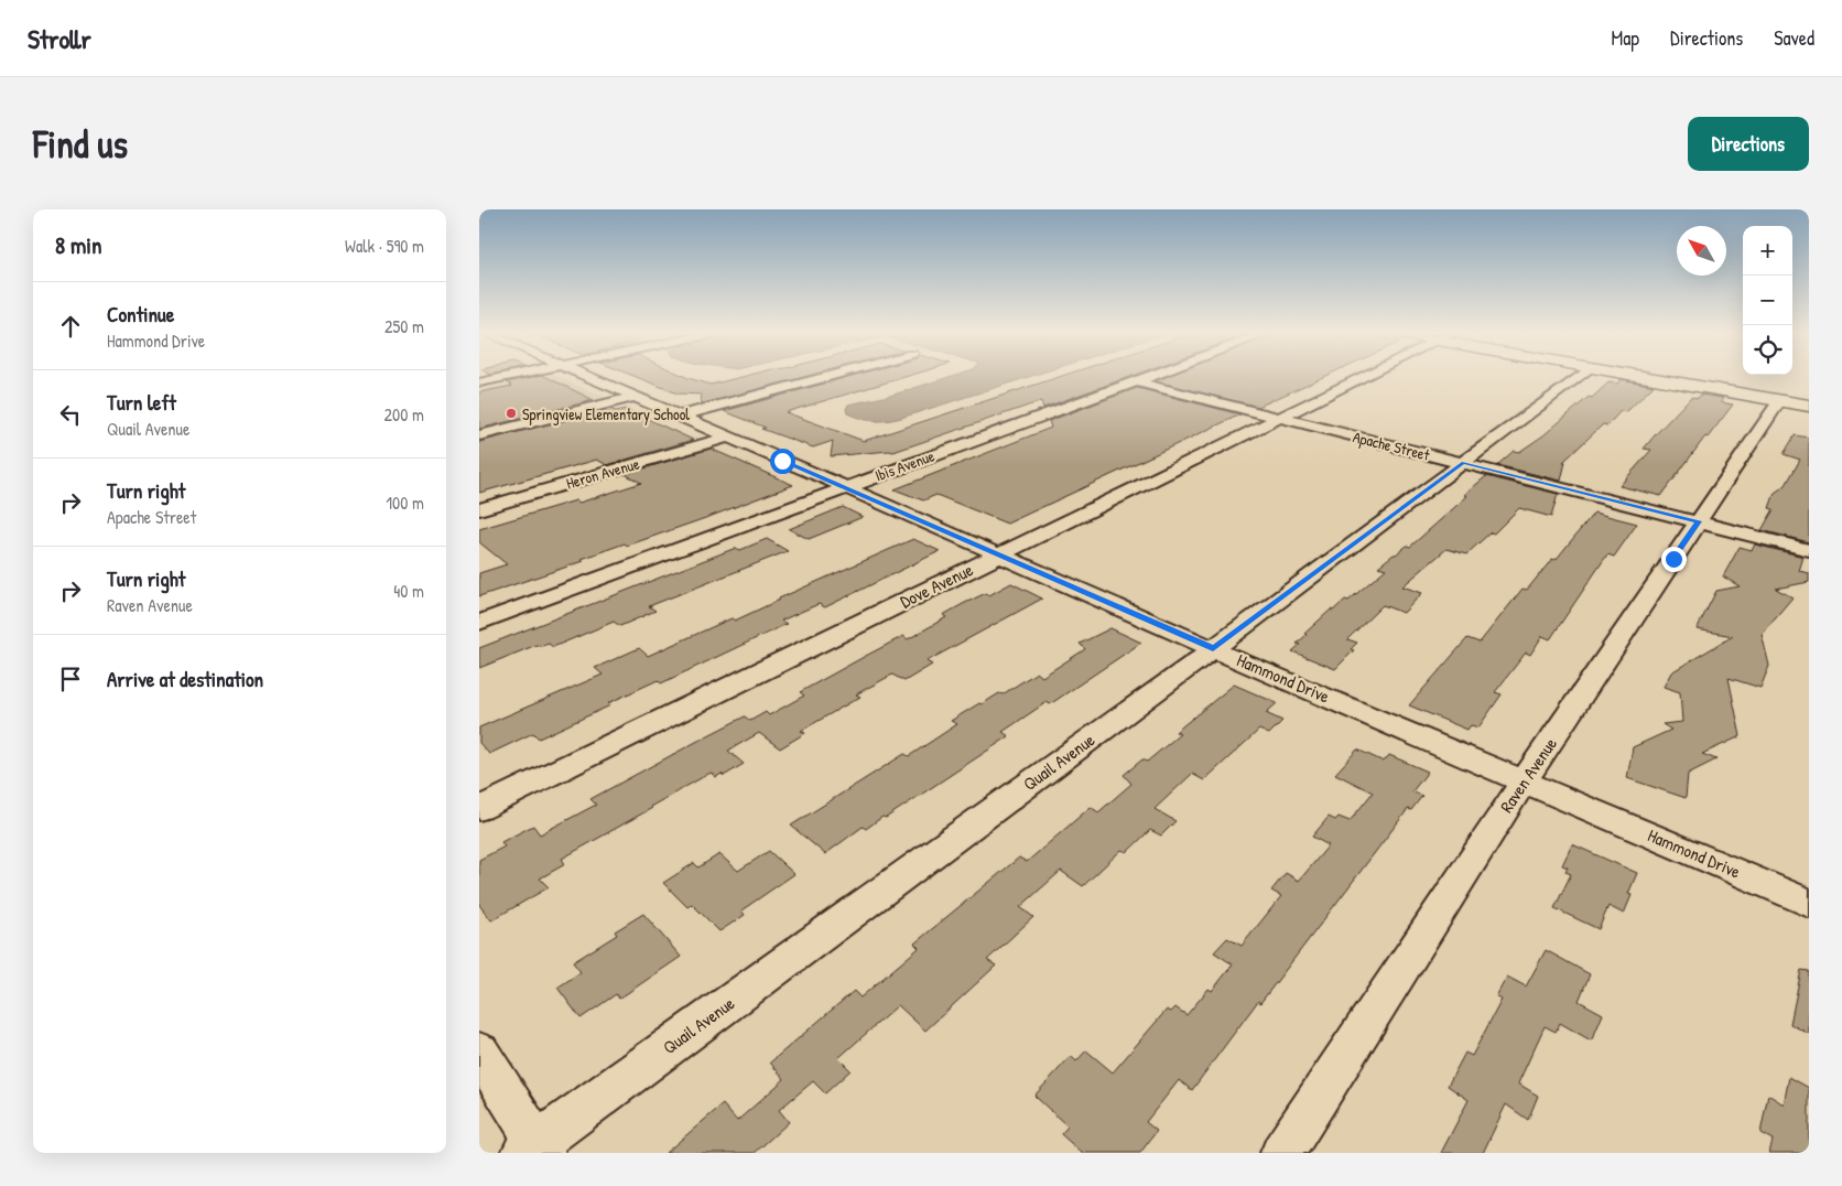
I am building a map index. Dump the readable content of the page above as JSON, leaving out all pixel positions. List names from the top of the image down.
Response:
{
  "streets": {
    "street": [
      "Apache Street",
      "Ibis Avenue",
      "Heron Avenue",
      "Dove Avenue",
      "Hammond Drive",
      "Quail Avenue",
      "Raven Avenue"
    ]
  },
  "crossings": [
    ["Apache Street", "Ibis Avenue"],
    ["Apache Street", "Dove Avenue"],
    ["Apache Street", "Quail Avenue"],
    ["Apache Street", "Raven Avenue"],
    ["Ibis Avenue", "Hammond Drive"],
    ["Heron Avenue", "Hammond Drive"],
    ["Dove Avenue", "Hammond Drive"],
    ["Hammond Drive", "Quail Avenue"],
    ["Hammond Drive", "Raven Avenue"]
  ],
  "places": ["Springview Elementary School"],
  "north": "top left",
  "page": {
    "header": "Strollr",
    "nav": ["Map", "Directions", "Saved"],
    "buttons": "Directions",
    "title": "Find us",
    "heading": ["8 min", "Walk · 590 m"],
    "map_buttons": ["+", "−"],
    "list": [
      ["Continue", "Hammond Drive", "250 m"],
      ["Turn left", "Quail Avenue", "200 m"],
      ["Turn right", "Apache Street", "100 m"],
      ["Turn right", "Raven Avenue", "40 m"],
      "Arrive at destination"
    ]
  }
}
